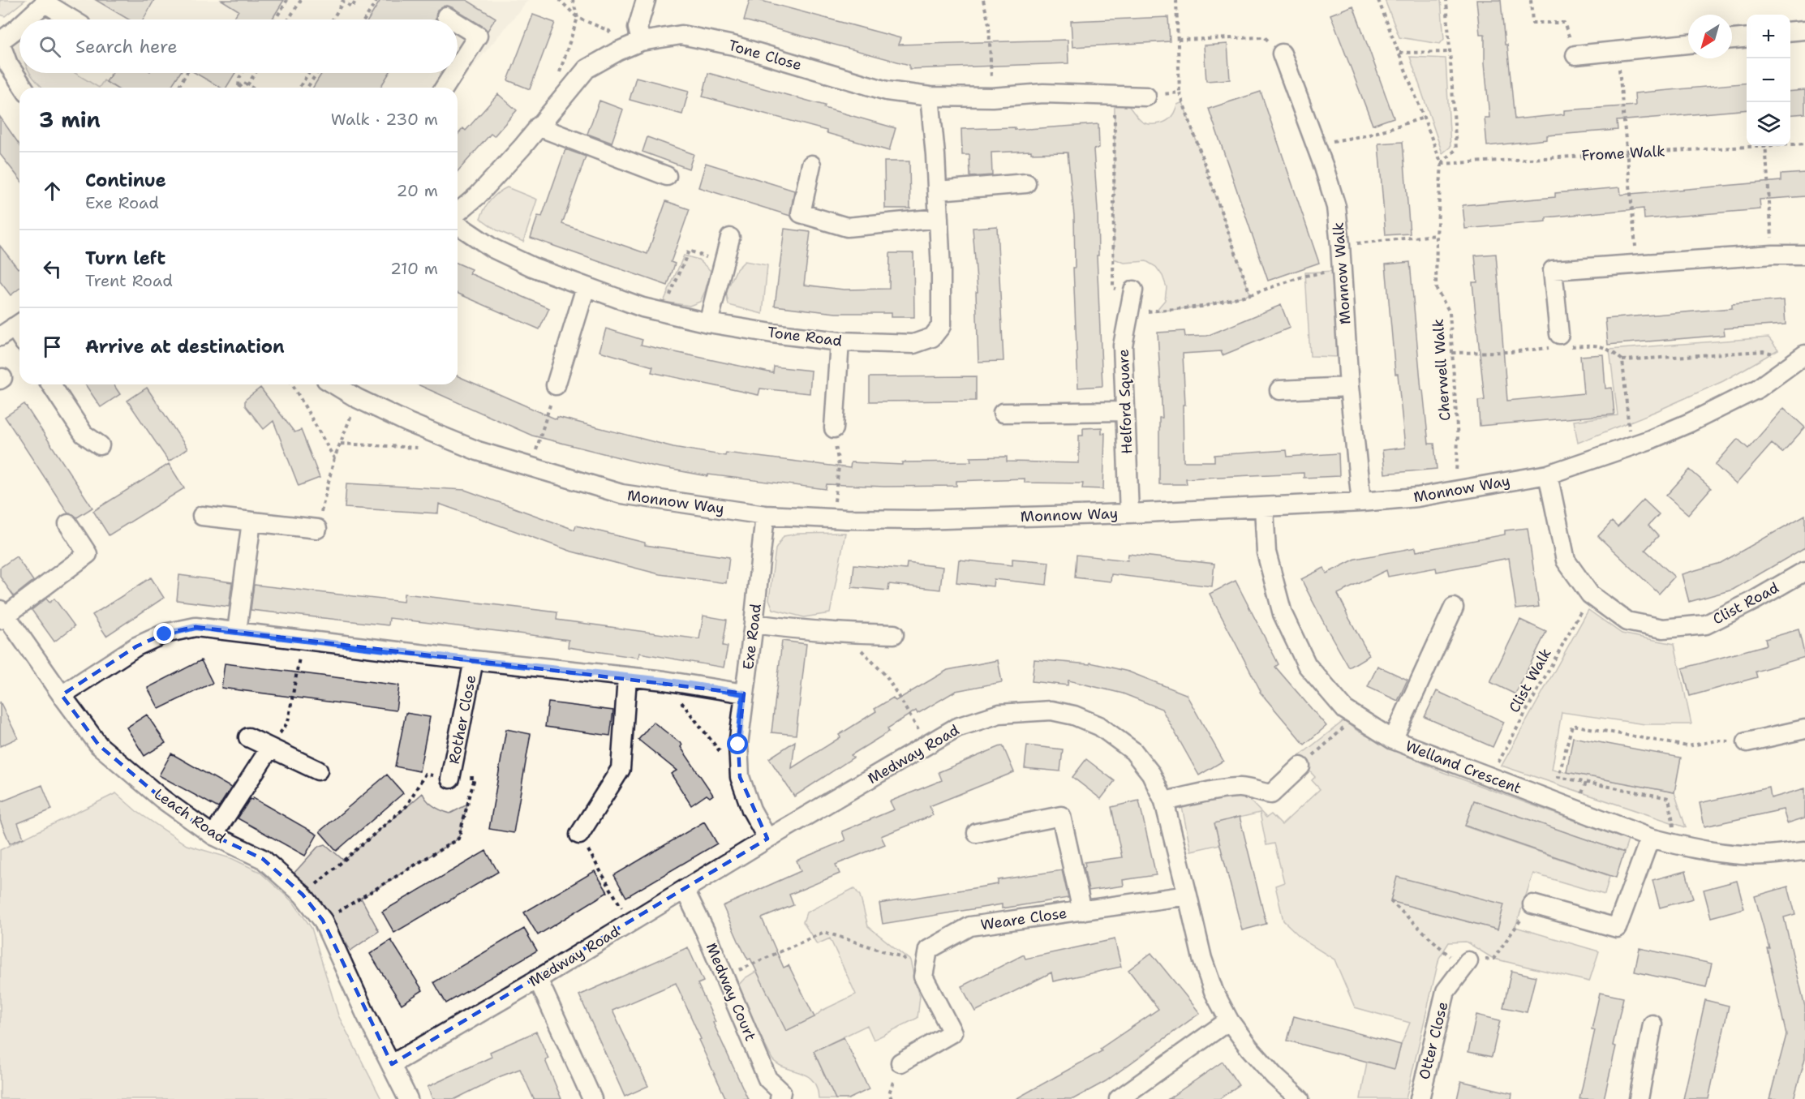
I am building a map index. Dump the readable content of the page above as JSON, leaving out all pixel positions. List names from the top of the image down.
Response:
{
  "streets": {
    "street": [
      "Tone Close",
      "Monnow Walk",
      "Tone Road",
      "Helford Square",
      "Monnow Way",
      "Clist Road",
      "Exe Road",
      "Rother Close",
      "Medway Road",
      "Welland Crescent",
      "Leach Road",
      "Weare Close",
      "Medway Court",
      "Otter Close"
    ],
    "path": ["Frome Walk", "Cherwell Walk", "Clist Walk"]
  },
  "crossings": [
    ["Tone Close", "Tone Road"],
    ["Frome Walk", "Cherwell Walk"],
    ["Monnow Walk", "Monnow Way"],
    ["Cherwell Walk", "Monnow Way"],
    ["Helford Square", "Monnow Way"],
    ["Monnow Way", "Clist Road"],
    ["Monnow Way", "Exe Road"],
    ["Monnow Way", "Welland Crescent"],
    ["Clist Road", "Clist Walk"],
    ["Exe Road", "Medway Road"],
    ["Clist Walk", "Welland Crescent"],
    ["Medway Road", "Leach Road"],
    ["Medway Road", "Weare Close"],
    ["Medway Road", "Medway Court"]
  ],
  "north": "bottom left",
  "page": {
    "map_buttons": ["+", "−"],
    "search": "Search here",
    "heading": ["3 min", "Walk · 230 m"],
    "list": [
      ["Continue", "Exe Road", "20 m"],
      ["Turn left", "Trent Road", "210 m"],
      "Arrive at destination"
    ]
  }
}
